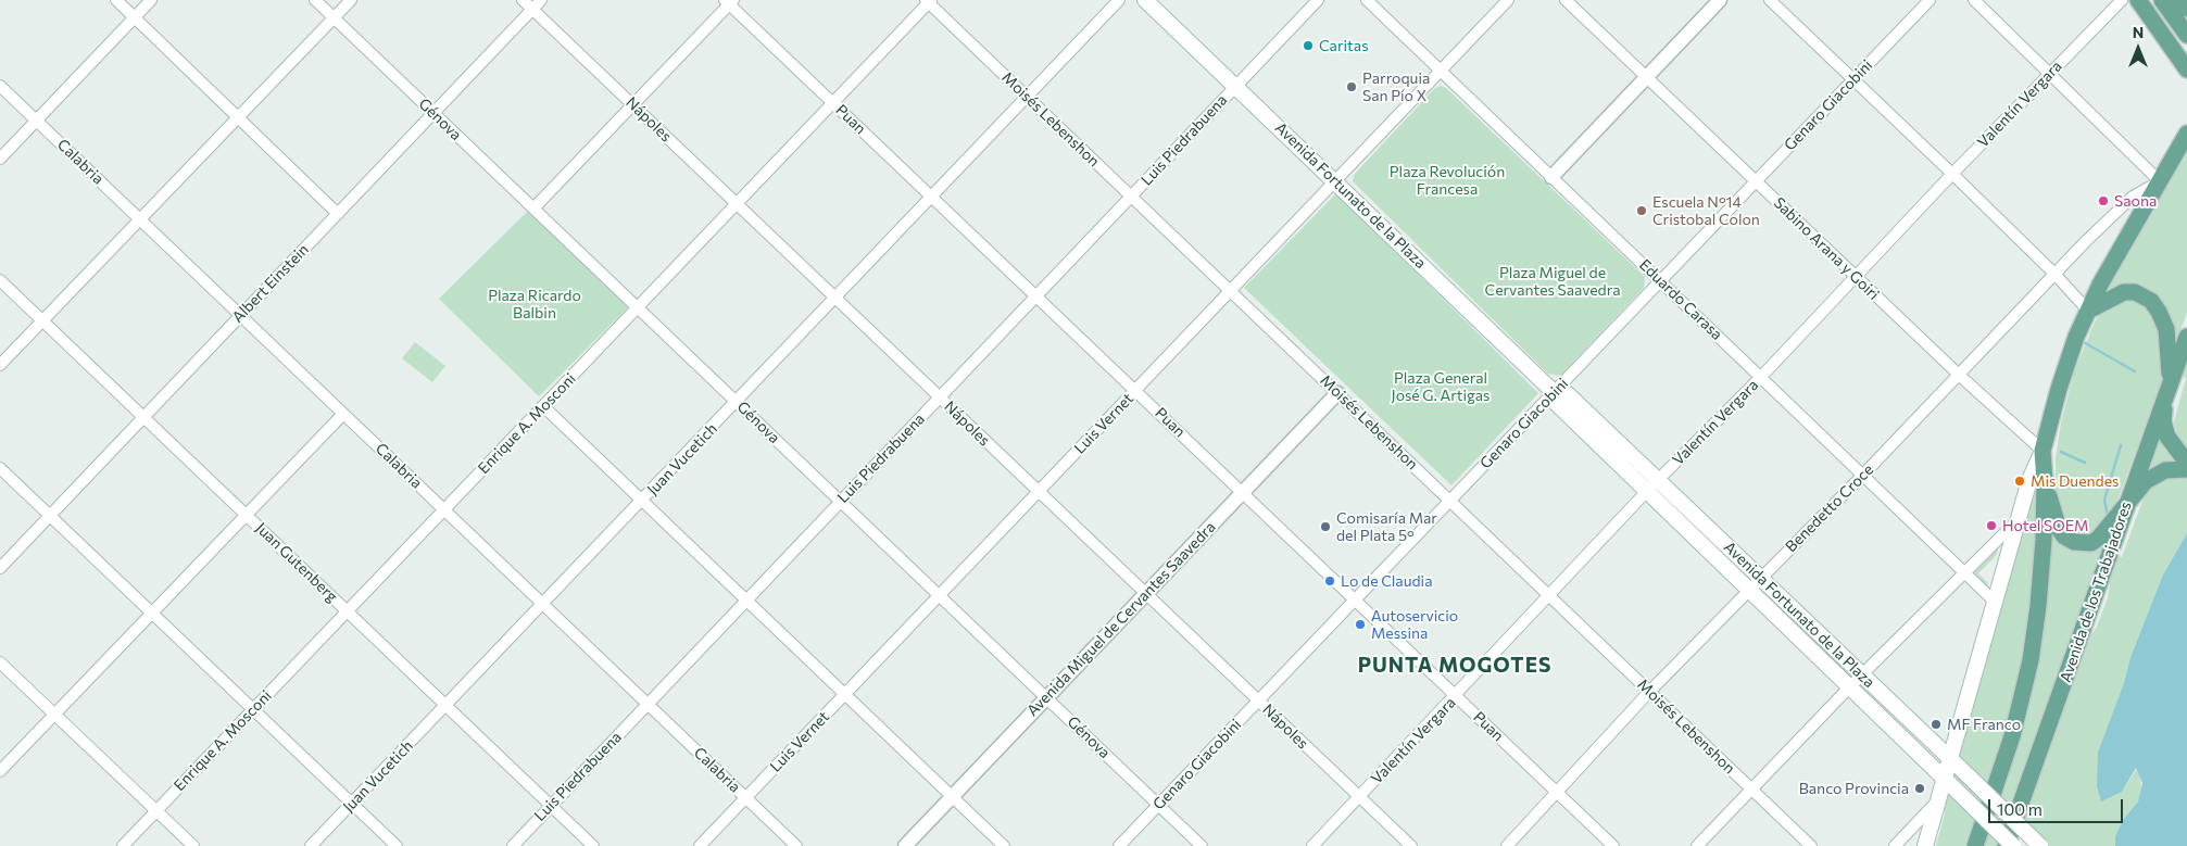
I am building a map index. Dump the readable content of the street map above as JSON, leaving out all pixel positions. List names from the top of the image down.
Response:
{
  "streets": {
    "main road": ["Avenida Fortunato de la Plaza", "Avenida de los Trabajadores"],
    "street": [
      "Valentín Vergara",
      "Genaro Giacobini",
      "Génova",
      "Nápoles",
      "Puan",
      "Moisés Lebenshon",
      "Luis Piedrabuena",
      "Calabria",
      "Sabino Arana y Goiri",
      "Albert Einstein",
      "Eduardo Carasa",
      "Enrique A. Mosconi",
      "Luis Vernet",
      "Juan Vucetich",
      "Benedetto Croce",
      "Juan Gutenberg",
      "Avenida Miguel de Cervantes Saavedra"
    ]
  },
  "crossings": [
    ["Valentín Vergara", "Nápoles"],
    ["Valentín Vergara", "Puan"],
    ["Valentín Vergara", "Moisés Lebenshon"],
    ["Valentín Vergara", "Avenida Fortunato de la Plaza"],
    ["Valentín Vergara", "Sabino Arana y Goiri"],
    ["Valentín Vergara", "Eduardo Carasa"],
    ["Genaro Giacobini", "Génova"],
    ["Genaro Giacobini", "Nápoles"],
    ["Genaro Giacobini", "Puan"],
    ["Genaro Giacobini", "Moisés Lebenshon"],
    ["Genaro Giacobini", "Avenida Fortunato de la Plaza"],
    ["Genaro Giacobini", "Sabino Arana y Goiri"],
    ["Genaro Giacobini", "Eduardo Carasa"],
    ["Génova", "Luis Piedrabuena"],
    ["Génova", "Albert Einstein"],
    ["Génova", "Enrique A. Mosconi"],
    ["Génova", "Luis Vernet"],
    ["Génova", "Juan Vucetich"],
    ["Génova", "Avenida Miguel de Cervantes Saavedra"],
    ["Nápoles", "Luis Piedrabuena"],
    ["Nápoles", "Albert Einstein"],
    ["Nápoles", "Enrique A. Mosconi"],
    ["Nápoles", "Luis Vernet"],
    ["Nápoles", "Juan Vucetich"],
    ["Nápoles", "Avenida Miguel de Cervantes Saavedra"],
    ["Puan", "Luis Piedrabuena"],
    ["Puan", "Enrique A. Mosconi"],
    ["Puan", "Luis Vernet"],
    ["Puan", "Juan Vucetich"],
    ["Puan", "Benedetto Croce"],
    ["Puan", "Avenida Miguel de Cervantes Saavedra"],
    ["Moisés Lebenshon", "Luis Piedrabuena"],
    ["Moisés Lebenshon", "Enrique A. Mosconi"],
    ["Moisés Lebenshon", "Luis Vernet"],
    ["Moisés Lebenshon", "Juan Vucetich"],
    ["Moisés Lebenshon", "Benedetto Croce"],
    ["Moisés Lebenshon", "Avenida Miguel de Cervantes Saavedra"],
    ["Luis Piedrabuena", "Calabria"],
    ["Luis Piedrabuena", "Avenida Fortunato de la Plaza"],
    ["Luis Piedrabuena", "Juan Gutenberg"],
    ["Calabria", "Albert Einstein"],
    ["Calabria", "Enrique A. Mosconi"],
    ["Calabria", "Luis Vernet"],
    ["Calabria", "Juan Vucetich"],
    ["Avenida Fortunato de la Plaza", "Luis Vernet"],
    ["Avenida Fortunato de la Plaza", "Benedetto Croce"],
    ["Sabino Arana y Goiri", "Benedetto Croce"],
    ["Albert Einstein", "Juan Gutenberg"],
    ["Eduardo Carasa", "Luis Vernet"],
    ["Eduardo Carasa", "Benedetto Croce"],
    ["Enrique A. Mosconi", "Juan Gutenberg"],
    ["Juan Vucetich", "Juan Gutenberg"]
  ],
  "districts": ["PUNTA MOGOTES"],
  "parks": [
    "Plaza Revolución Francesa",
    "Plaza Miguel de Cervantes Saavedra",
    "Plaza Ricardo Balbin",
    "Plaza General José G. Artigas"
  ],
  "places": [
    "Caritas",
    "Parroquia San Pío X",
    "Saona",
    "Escuela N°14 Cristobal Colon",
    "Mis Duendes",
    "Hotel SOEM",
    "Comisaría Mar del Plata 5°",
    "Lo de Claudia",
    "Autoservicio Messina",
    "MF Franco",
    "Banco Provincia"
  ],
  "scale_bar": "100 m",
  "north": "top"
}
